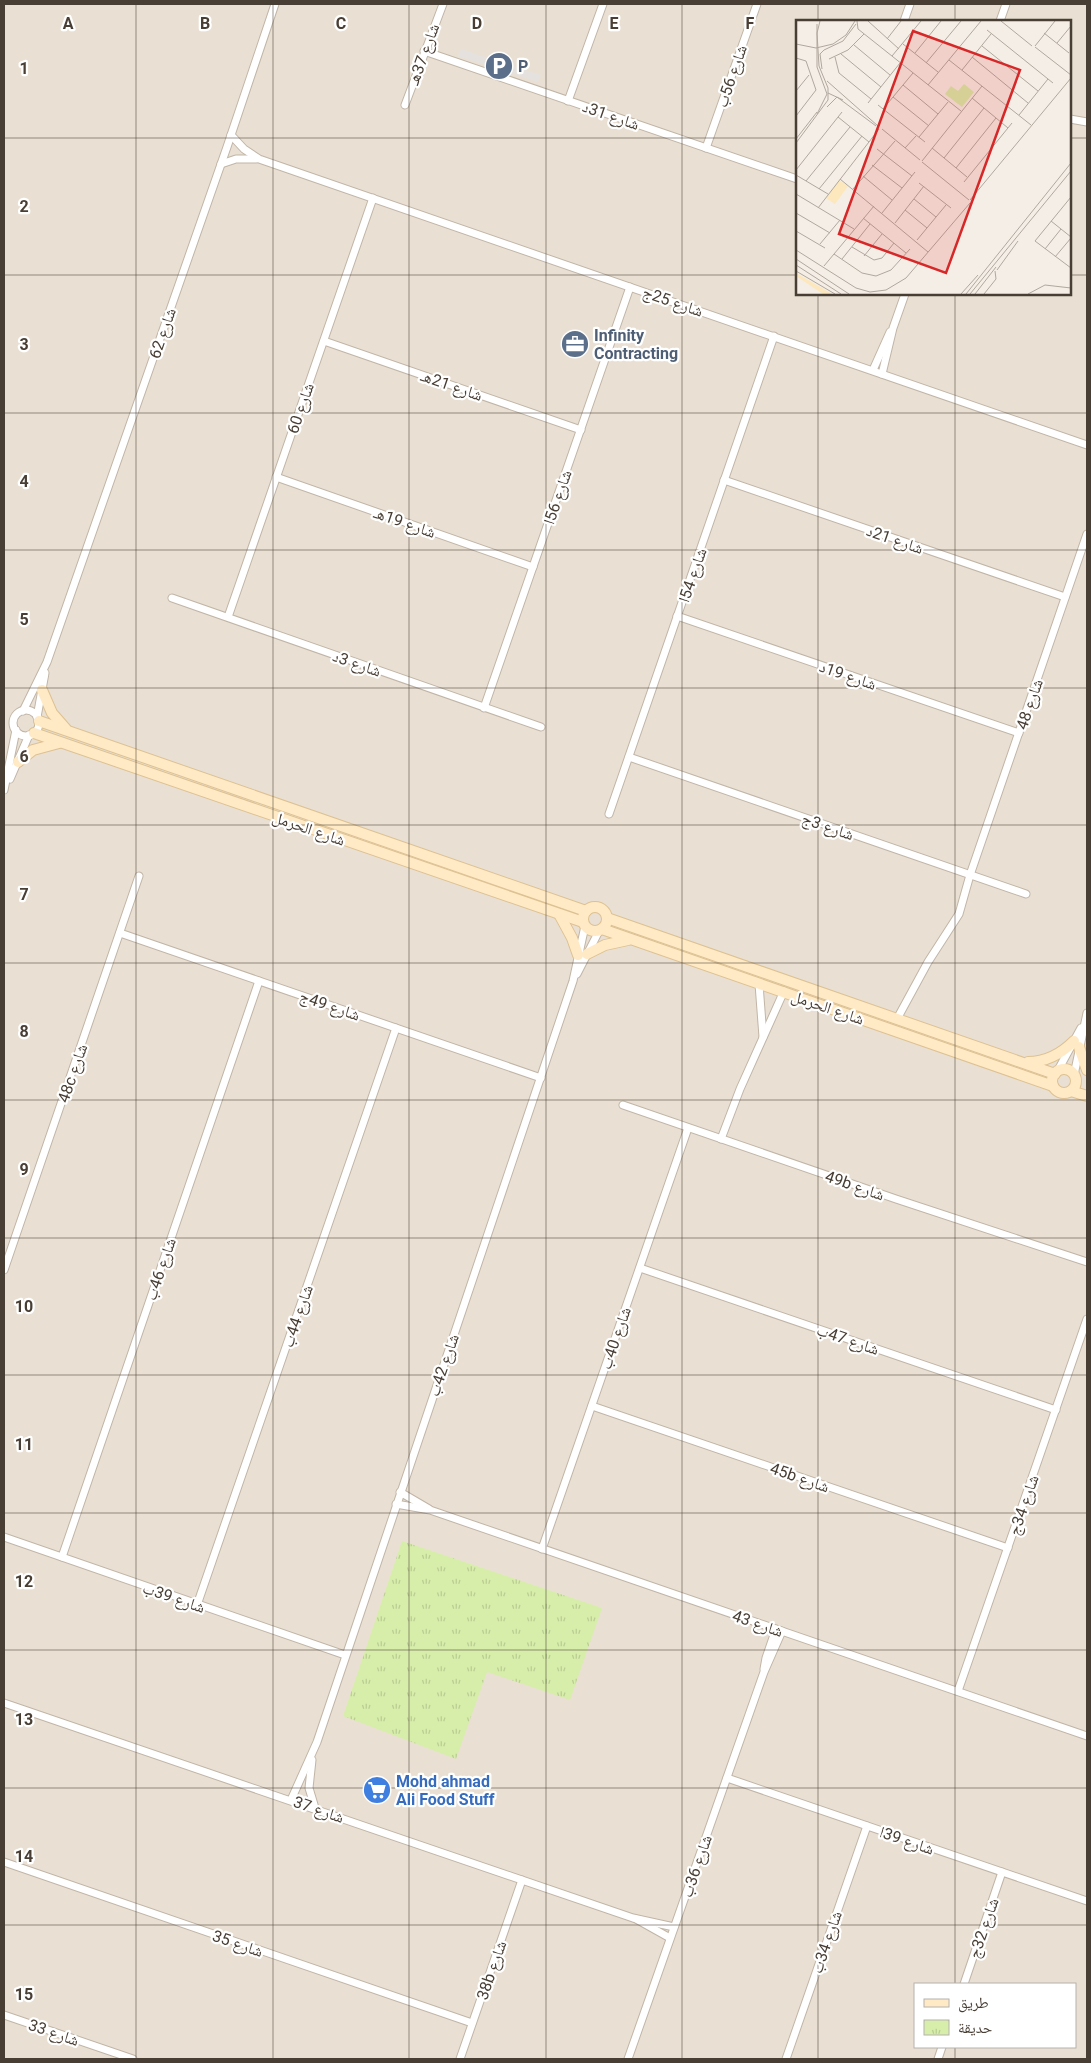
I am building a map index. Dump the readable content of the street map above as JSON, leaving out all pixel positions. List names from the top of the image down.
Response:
{
  "streets": {
    "street": [
      "شارع 37هـ",
      "شارع 56ب",
      "شارع 31د",
      "شارع 25ج",
      "شارع 62",
      "شارع 21هـ",
      "شارع 60",
      "شارع 56ا",
      "شارع 19هـ",
      "شارع 21د",
      "شارع 54ا",
      "شارع 3د",
      "شارع 19د",
      "شارع 48",
      "شارع 3ج",
      "شارع الحرمل",
      "شارع 49ج",
      "48c شارع",
      "49b شارع",
      "شارع 46ب",
      "شارع 44ب",
      "شارع 40ب",
      "شارع 47ب",
      "شارع 42ب",
      "45b شارع",
      "شارع 34ج",
      "شارع 39ب",
      "شارع 43",
      "شارع 37",
      "شارع 39ا",
      "شارع 36ب",
      "شارع 32ج",
      "شارع 34ب",
      "شارع 35",
      "38b شارع",
      "شارع 33"
    ]
  },
  "crossings": [
    ["شارع 37هـ", "شارع 31د"],
    ["شارع 56ب", "شارع 31د"],
    ["شارع 25ج", "شارع 62"],
    ["شارع 25ج", "شارع 60"],
    ["شارع 25ج", "شارع 56ا"],
    ["شارع 25ج", "شارع 54ا"],
    ["شارع 62", "شارع الحرمل"],
    ["شارع 21هـ", "شارع 60"],
    ["شارع 21هـ", "شارع 56ا"],
    ["شارع 60", "شارع 19هـ"],
    ["شارع 60", "شارع 3د"],
    ["شارع 56ا", "شارع 19هـ"],
    ["شارع 56ا", "شارع 3د"],
    ["شارع 21د", "شارع 54ا"],
    ["شارع 21د", "شارع 48"],
    ["شارع 54ا", "شارع 19د"],
    ["شارع 54ا", "شارع 3ج"],
    ["شارع 19د", "شارع 48"],
    ["شارع 48", "شارع 3ج"],
    ["شارع 48", "شارع الحرمل"],
    ["شارع الحرمل", "شارع 42ب"],
    ["شارع 49ج", "48c شارع"],
    ["شارع 49ج", "شارع 46ب"],
    ["شارع 49ج", "شارع 44ب"],
    ["شارع 49ج", "شارع 42ب"],
    ["49b شارع", "شارع 40ب"],
    ["شارع 46ب", "شارع 39ب"],
    ["شارع 44ب", "شارع 39ب"],
    ["شارع 40ب", "شارع 47ب"],
    ["شارع 40ب", "45b شارع"],
    ["شارع 40ب", "شارع 43"],
    ["شارع 47ب", "شارع 34ج"],
    ["شارع 42ب", "شارع 39ب"],
    ["شارع 42ب", "شارع 43"],
    ["شارع 42ب", "شارع 37"],
    ["45b شارع", "شارع 34ج"],
    ["شارع 34ج", "شارع 43"],
    ["شارع 43", "شارع 36ب"],
    ["شارع 37", "شارع 36ب"],
    ["شارع 37", "38b شارع"],
    ["شارع 39ا", "شارع 36ب"],
    ["شارع 39ا", "شارع 32ج"],
    ["شارع 39ا", "شارع 34ب"],
    ["شارع 35", "38b شارع"]
  ],
  "places": {
    "parking": ["P"],
    "office": ["Infinity Contracting"],
    "supermarket": ["Mohd ahmad Ali Food Stuff"]
  },
  "legend": ["طريق", "حديقة"],
  "grid": {
    "columns": [
      "A",
      "B",
      "C",
      "D",
      "E",
      "F"
    ],
    "rows": [
      "1",
      "2",
      "3",
      "4",
      "5",
      "6",
      "7",
      "8",
      "9",
      "10",
      "11",
      "12",
      "13",
      "14",
      "15"
    ]
  }
}
